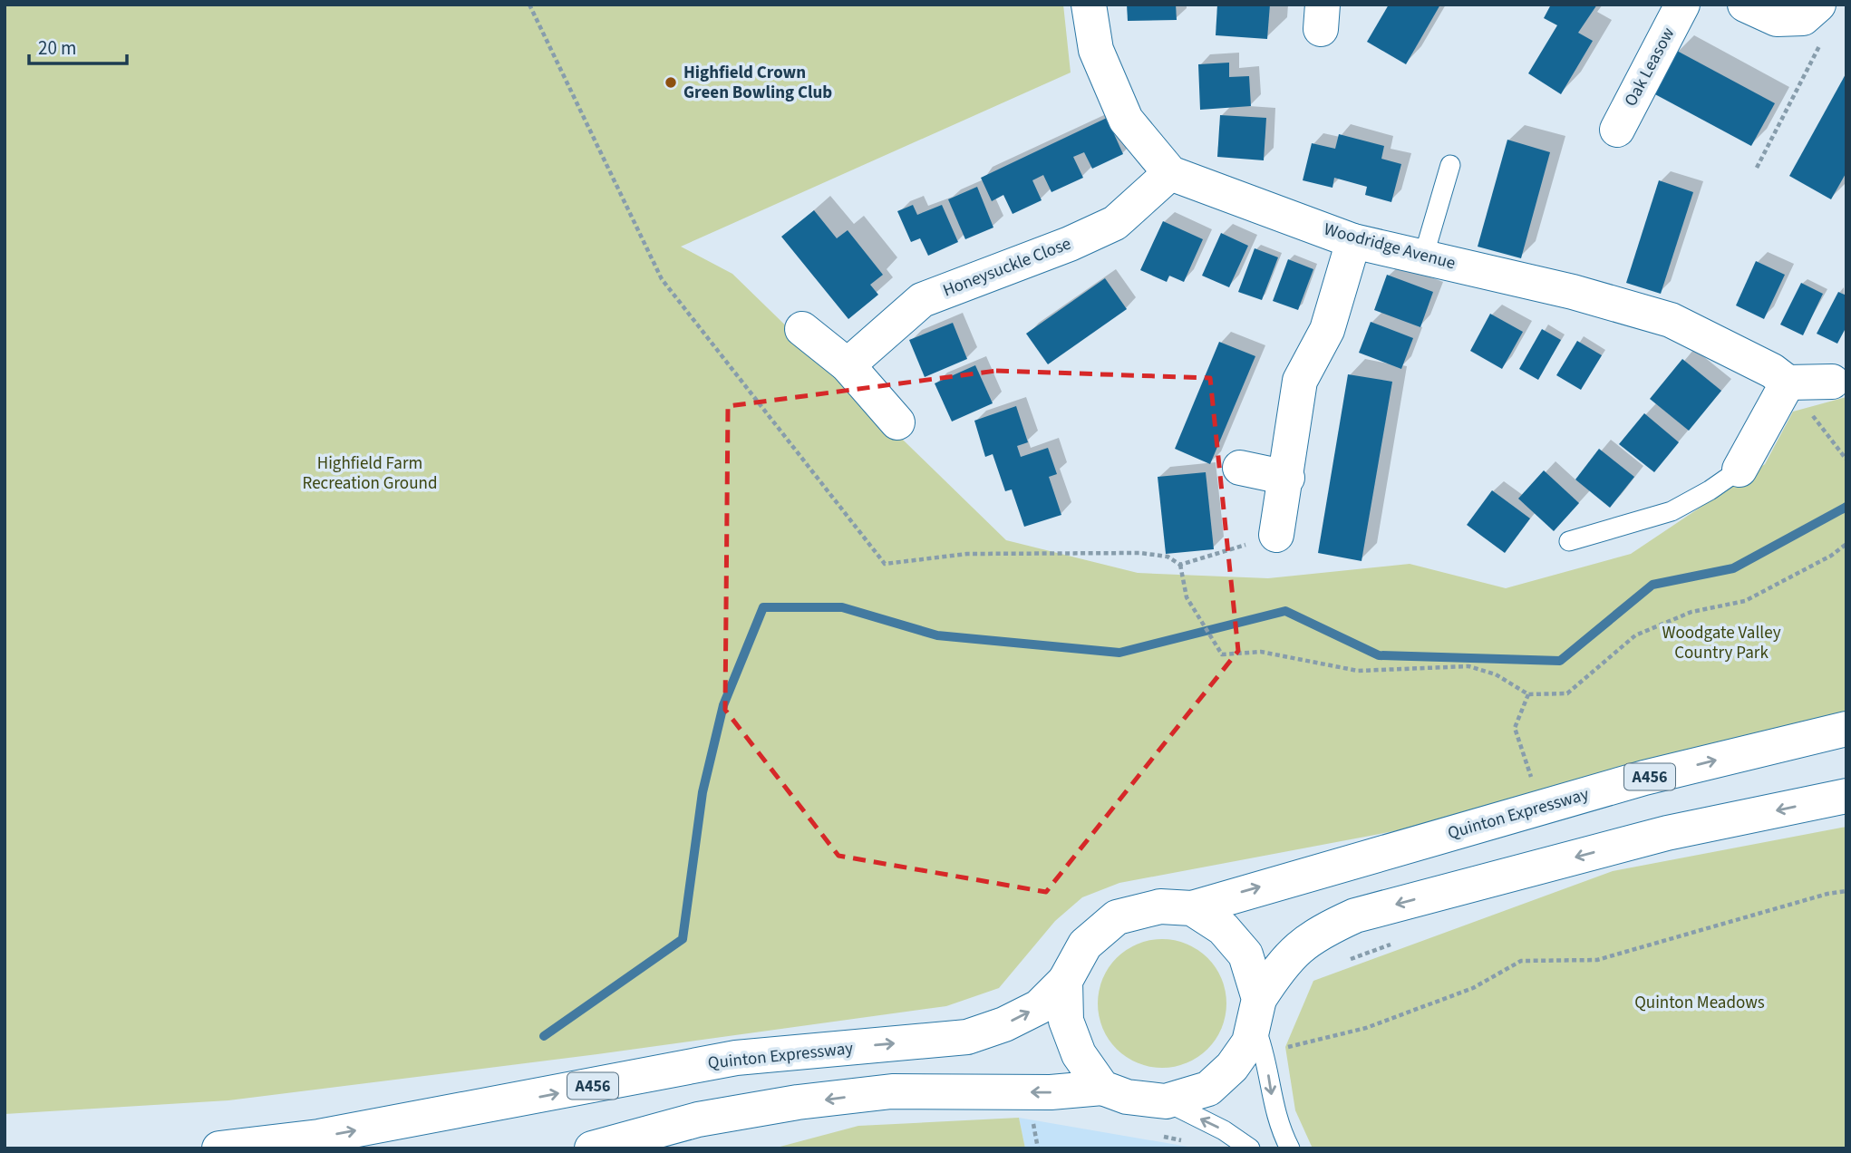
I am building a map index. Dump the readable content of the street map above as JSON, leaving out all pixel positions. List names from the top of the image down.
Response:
{
  "streets": {
    "main road": [
      "Oak Leasow",
      "Woodridge Avenue",
      "Honeysuckle Close",
      "A456",
      "Quinton Expressway"
    ]
  },
  "crossings": [
    ["Woodridge Avenue", "Honeysuckle Close"]
  ],
  "parks": ["Highfield Farm Recreation Ground", "Woodgate Valley Country Park", "Quinton Meadows"],
  "places": ["Highfield Crown Green Bowling Club"],
  "scale_bar": "20 m"
}
